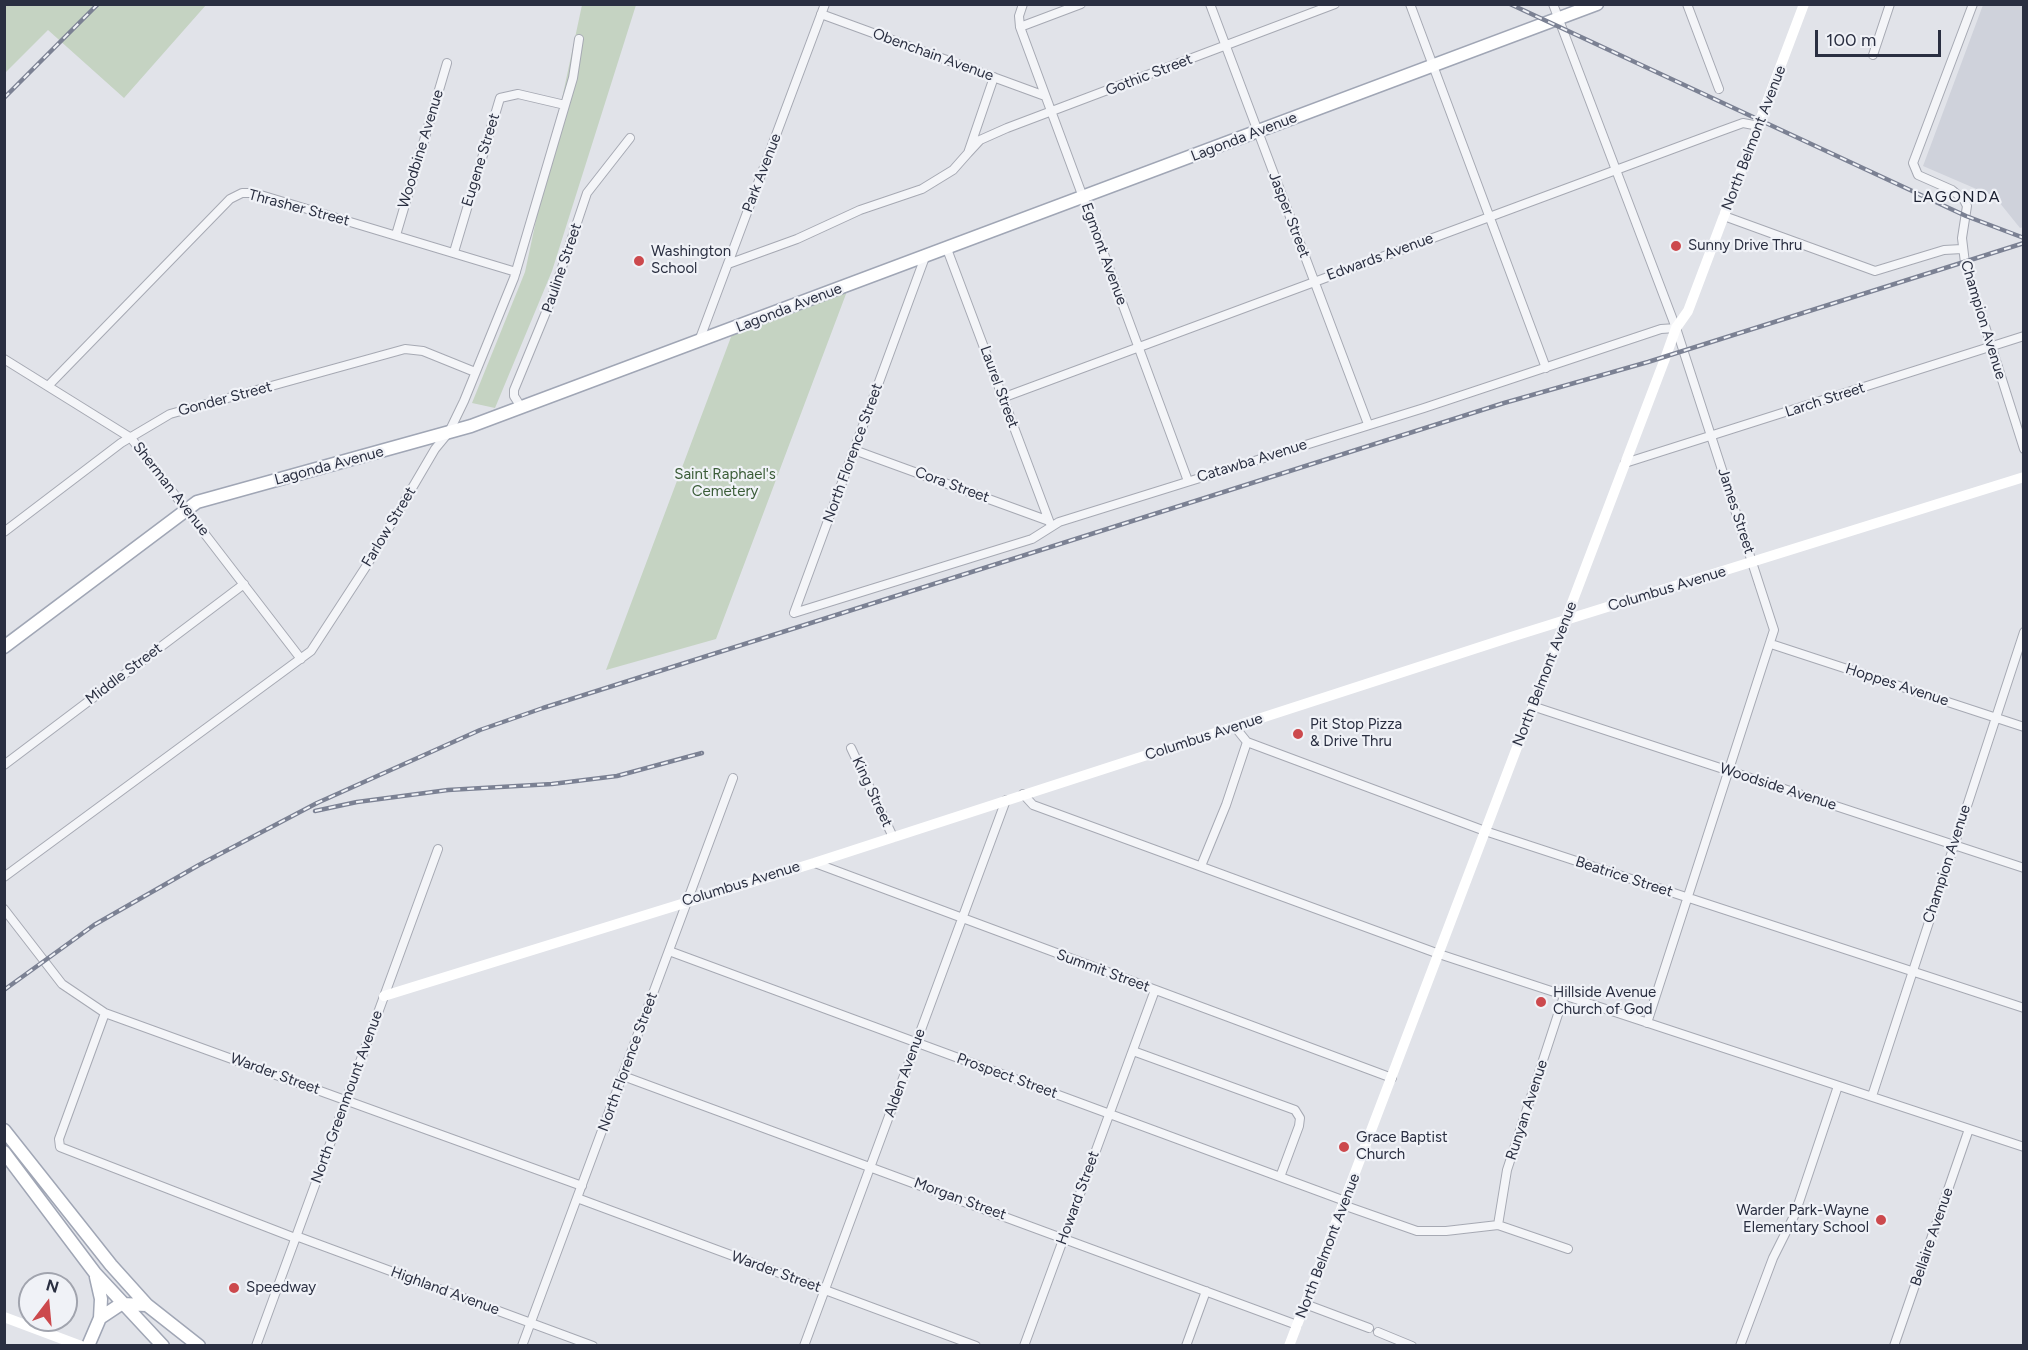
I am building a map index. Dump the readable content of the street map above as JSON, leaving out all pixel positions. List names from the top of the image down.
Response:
{
  "streets": {
    "main road": ["Lagonda Avenue"],
    "street": [
      "Obenchain Avenue",
      "Gothic Street",
      "North Belmont Avenue",
      "Woodbine Avenue",
      "Eugene Street",
      "Park Avenue",
      "Thrasher Street",
      "Jasper Street",
      "Egmont Avenue",
      "Edwards Avenue",
      "Pauline Street",
      "Champion Avenue",
      "Laurel Street",
      "Gonder Street",
      "Larch Street",
      "North Florence Street",
      "Catawba Avenue",
      "Cora Street",
      "Sherman Avenue",
      "James Street",
      "Farlow Street",
      "Columbus Avenue",
      "Middle Street",
      "Hoppes Avenue",
      "Woodside Avenue",
      "King Street",
      "Beatrice Street",
      "Summit Street",
      "Alden Avenue",
      "Warder Street",
      "Prospect Street",
      "North Greenmount Avenue",
      "Runyan Avenue",
      "Howard Street",
      "Morgan Street",
      "Bellaire Avenue",
      "Highland Avenue"
    ]
  },
  "crossings": [
    ["Obenchain Avenue", "Gothic Street"],
    ["Obenchain Avenue", "Park Avenue"],
    ["Obenchain Avenue", "Egmont Avenue"],
    ["Gothic Street", "Park Avenue"],
    ["Gothic Street", "Jasper Street"],
    ["Gothic Street", "Egmont Avenue"],
    ["Lagonda Avenue", "Park Avenue"],
    ["Lagonda Avenue", "Jasper Street"],
    ["Lagonda Avenue", "Egmont Avenue"],
    ["Lagonda Avenue", "Pauline Street"],
    ["Lagonda Avenue", "Laurel Street"],
    ["Lagonda Avenue", "North Florence Street"],
    ["Lagonda Avenue", "Sherman Avenue"],
    ["Lagonda Avenue", "James Street"],
    ["Lagonda Avenue", "Farlow Street"],
    ["North Belmont Avenue", "Edwards Avenue"],
    ["North Belmont Avenue", "Larch Street"],
    ["North Belmont Avenue", "Catawba Avenue"],
    ["North Belmont Avenue", "James Street"],
    ["North Belmont Avenue", "Columbus Avenue"],
    ["North Belmont Avenue", "Woodside Avenue"],
    ["North Belmont Avenue", "Beatrice Street"],
    ["North Belmont Avenue", "Summit Street"],
    ["North Belmont Avenue", "Prospect Street"],
    ["North Belmont Avenue", "Morgan Street"],
    ["Woodbine Avenue", "Thrasher Street"],
    ["Eugene Street", "Thrasher Street"],
    ["Eugene Street", "Farlow Street"],
    ["Thrasher Street", "Sherman Avenue"],
    ["Thrasher Street", "Farlow Street"],
    ["Jasper Street", "Edwards Avenue"],
    ["Jasper Street", "Catawba Avenue"],
    ["Egmont Avenue", "Edwards Avenue"],
    ["Egmont Avenue", "Catawba Avenue"],
    ["Edwards Avenue", "Laurel Street"],
    ["Edwards Avenue", "James Street"],
    ["Champion Avenue", "Larch Street"],
    ["Champion Avenue", "Hoppes Avenue"],
    ["Champion Avenue", "Woodside Avenue"],
    ["Champion Avenue", "Beatrice Street"],
    ["Laurel Street", "Catawba Avenue"],
    ["Laurel Street", "Cora Street"],
    ["Gonder Street", "Sherman Avenue"],
    ["Gonder Street", "Farlow Street"],
    ["Larch Street", "James Street"],
    ["North Florence Street", "Catawba Avenue"],
    ["North Florence Street", "Cora Street"],
    ["North Florence Street", "Columbus Avenue"],
    ["North Florence Street", "Warder Street"],
    ["North Florence Street", "Prospect Street"],
    ["North Florence Street", "Morgan Street"],
    ["North Florence Street", "Highland Avenue"],
    ["Catawba Avenue", "Cora Street"],
    ["Catawba Avenue", "James Street"],
    ["Sherman Avenue", "Farlow Street"],
    ["Sherman Avenue", "Middle Street"],
    ["James Street", "Columbus Avenue"],
    ["James Street", "Hoppes Avenue"],
    ["James Street", "Woodside Avenue"],
    ["James Street", "Beatrice Street"],
    ["Columbus Avenue", "King Street"],
    ["Columbus Avenue", "Beatrice Street"],
    ["Columbus Avenue", "Summit Street"],
    ["Columbus Avenue", "Alden Avenue"],
    ["Columbus Avenue", "North Greenmount Avenue"],
    ["Summit Street", "Alden Avenue"],
    ["Summit Street", "Howard Street"],
    ["Alden Avenue", "Warder Street"],
    ["Alden Avenue", "Prospect Street"],
    ["Alden Avenue", "Morgan Street"],
    ["Warder Street", "North Greenmount Avenue"],
    ["Warder Street", "Highland Avenue"],
    ["Prospect Street", "Runyan Avenue"],
    ["Prospect Street", "Howard Street"],
    ["North Greenmount Avenue", "Highland Avenue"],
    ["Howard Street", "Morgan Street"]
  ],
  "districts": ["LAGONDA"],
  "parks": ["Saint Raphael's Cemetery"],
  "places": [
    "Sunny Drive Thru",
    "Washington School",
    "Pit Stop Pizza & Drive Thru",
    "Hillside Avenue Church of God",
    "Grace Baptist Church",
    "Warder Park-Wayne Elementary School",
    "Speedway"
  ],
  "scale_bar": "100 m",
  "north": "top"
}
